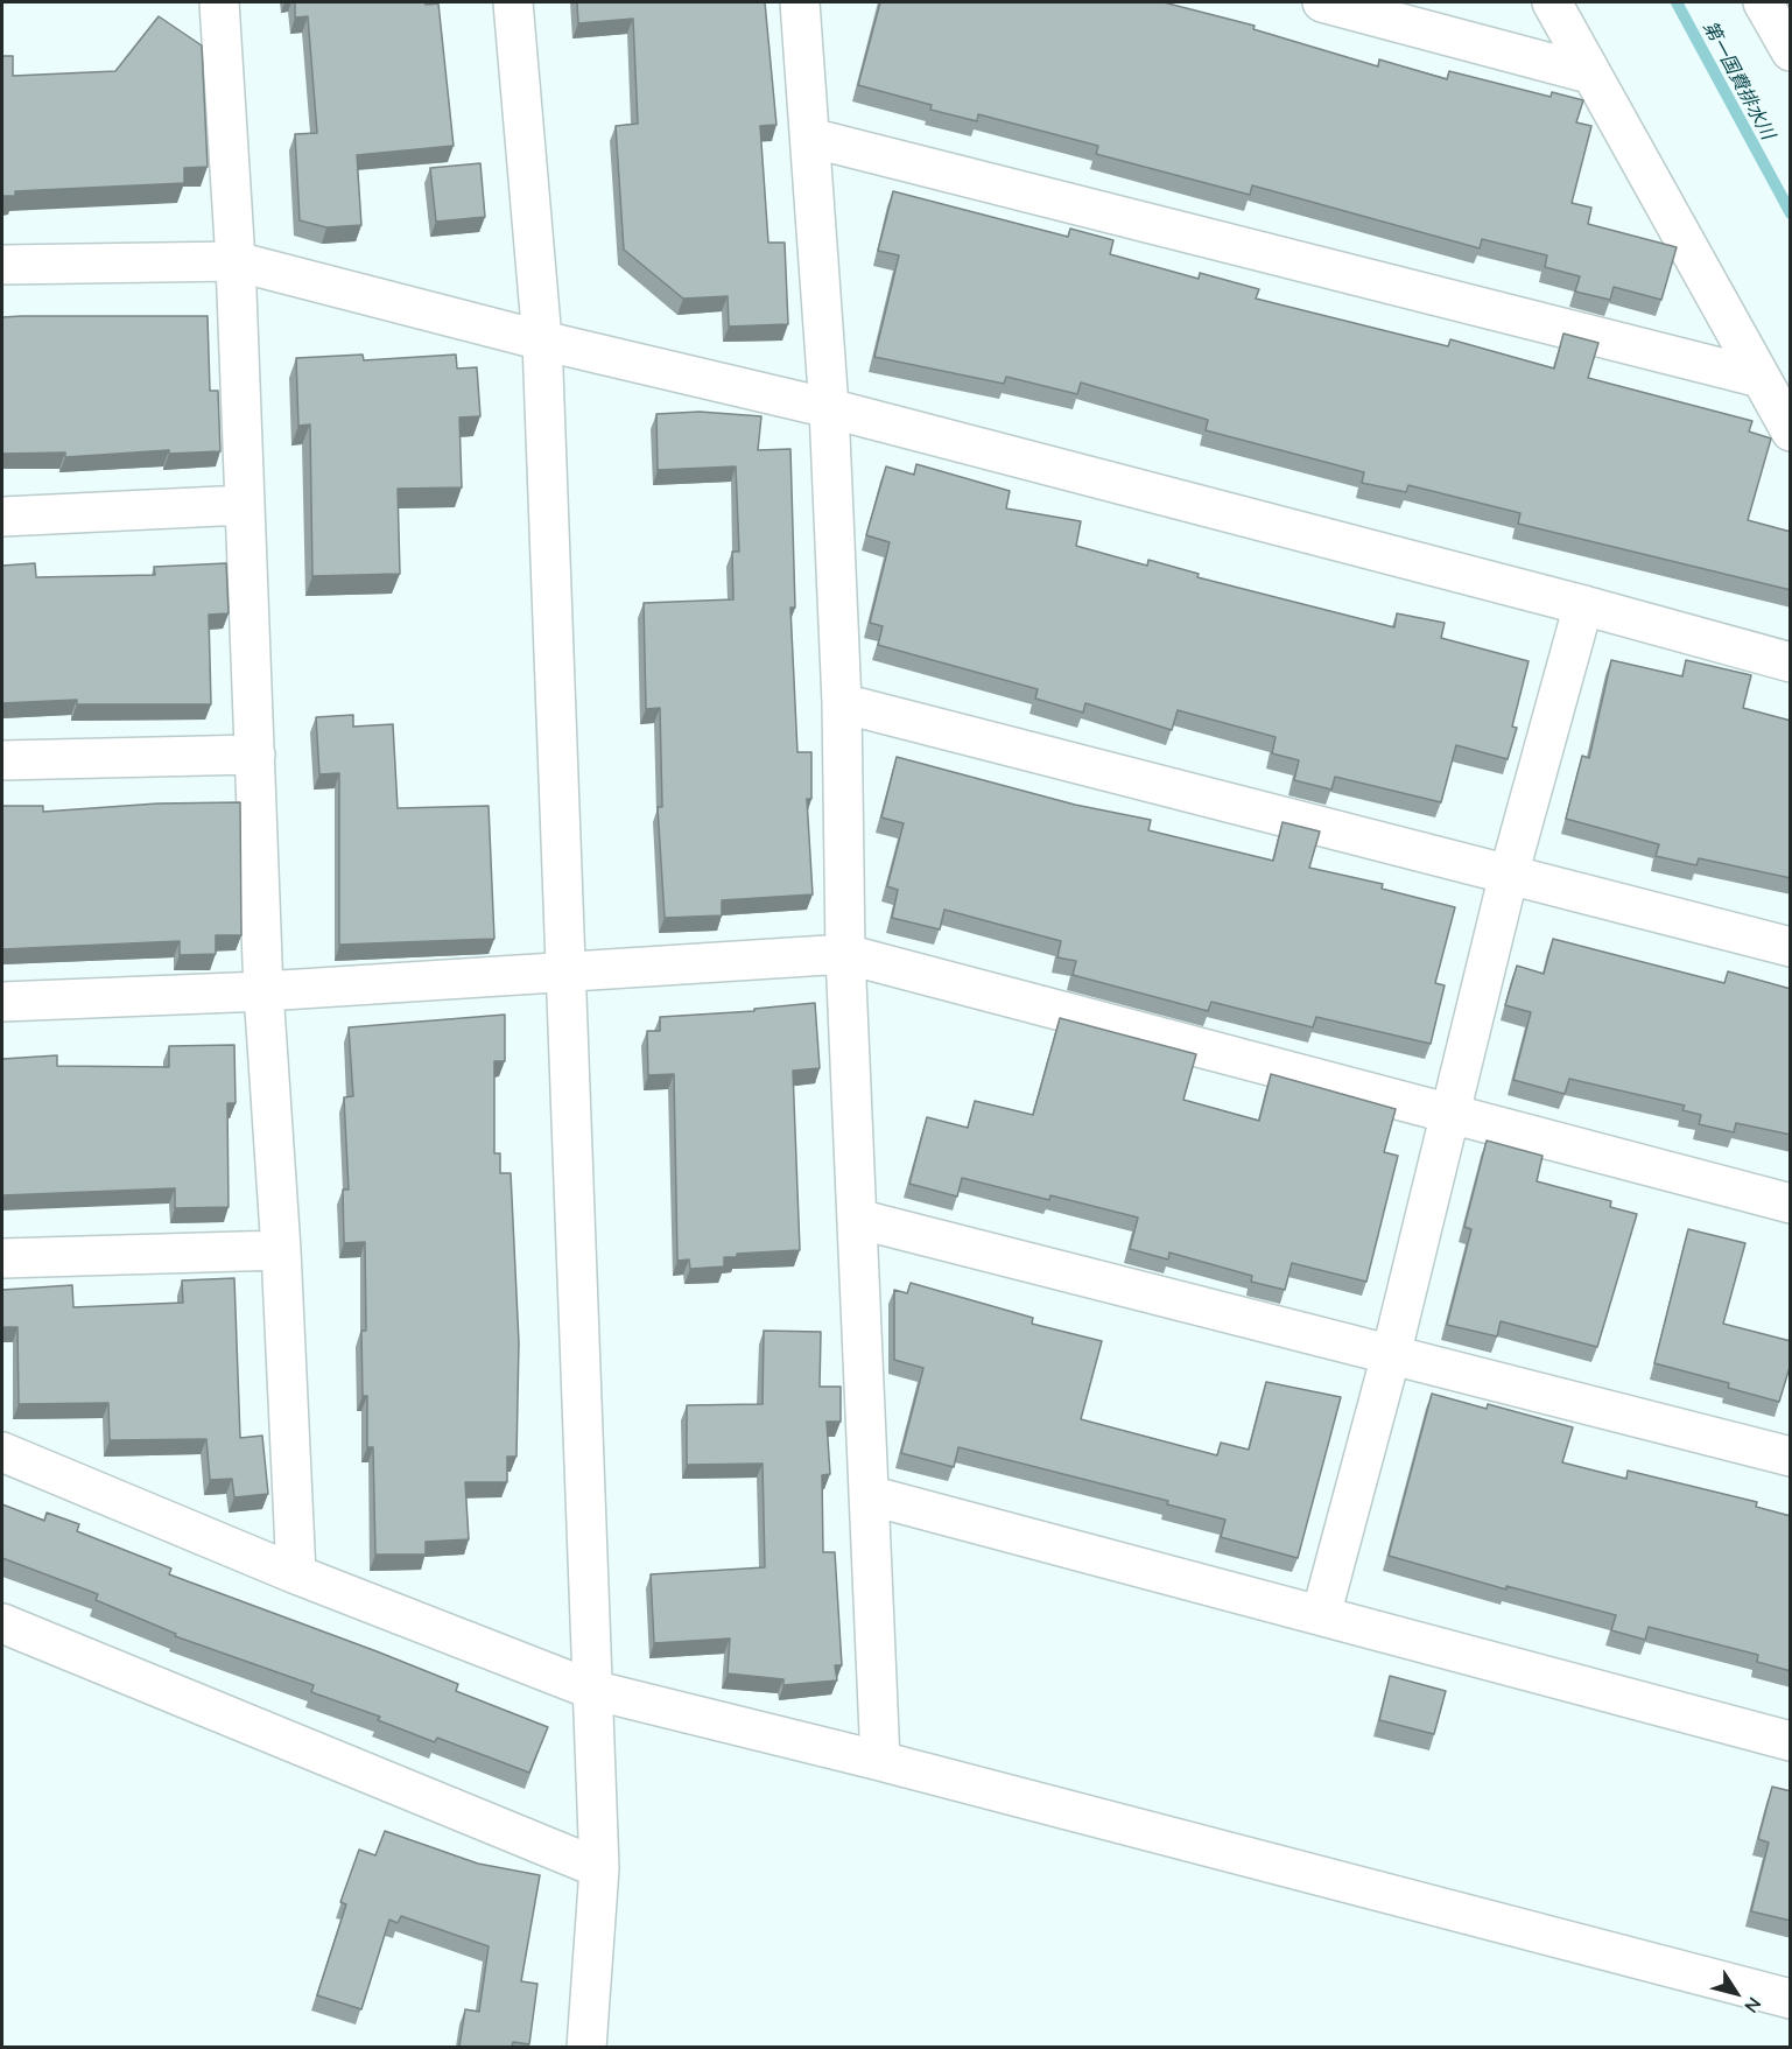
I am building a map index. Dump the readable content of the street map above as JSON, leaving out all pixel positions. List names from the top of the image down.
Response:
{
  "water": ["第一国費排水川"],
  "north": "bottom right"
}
